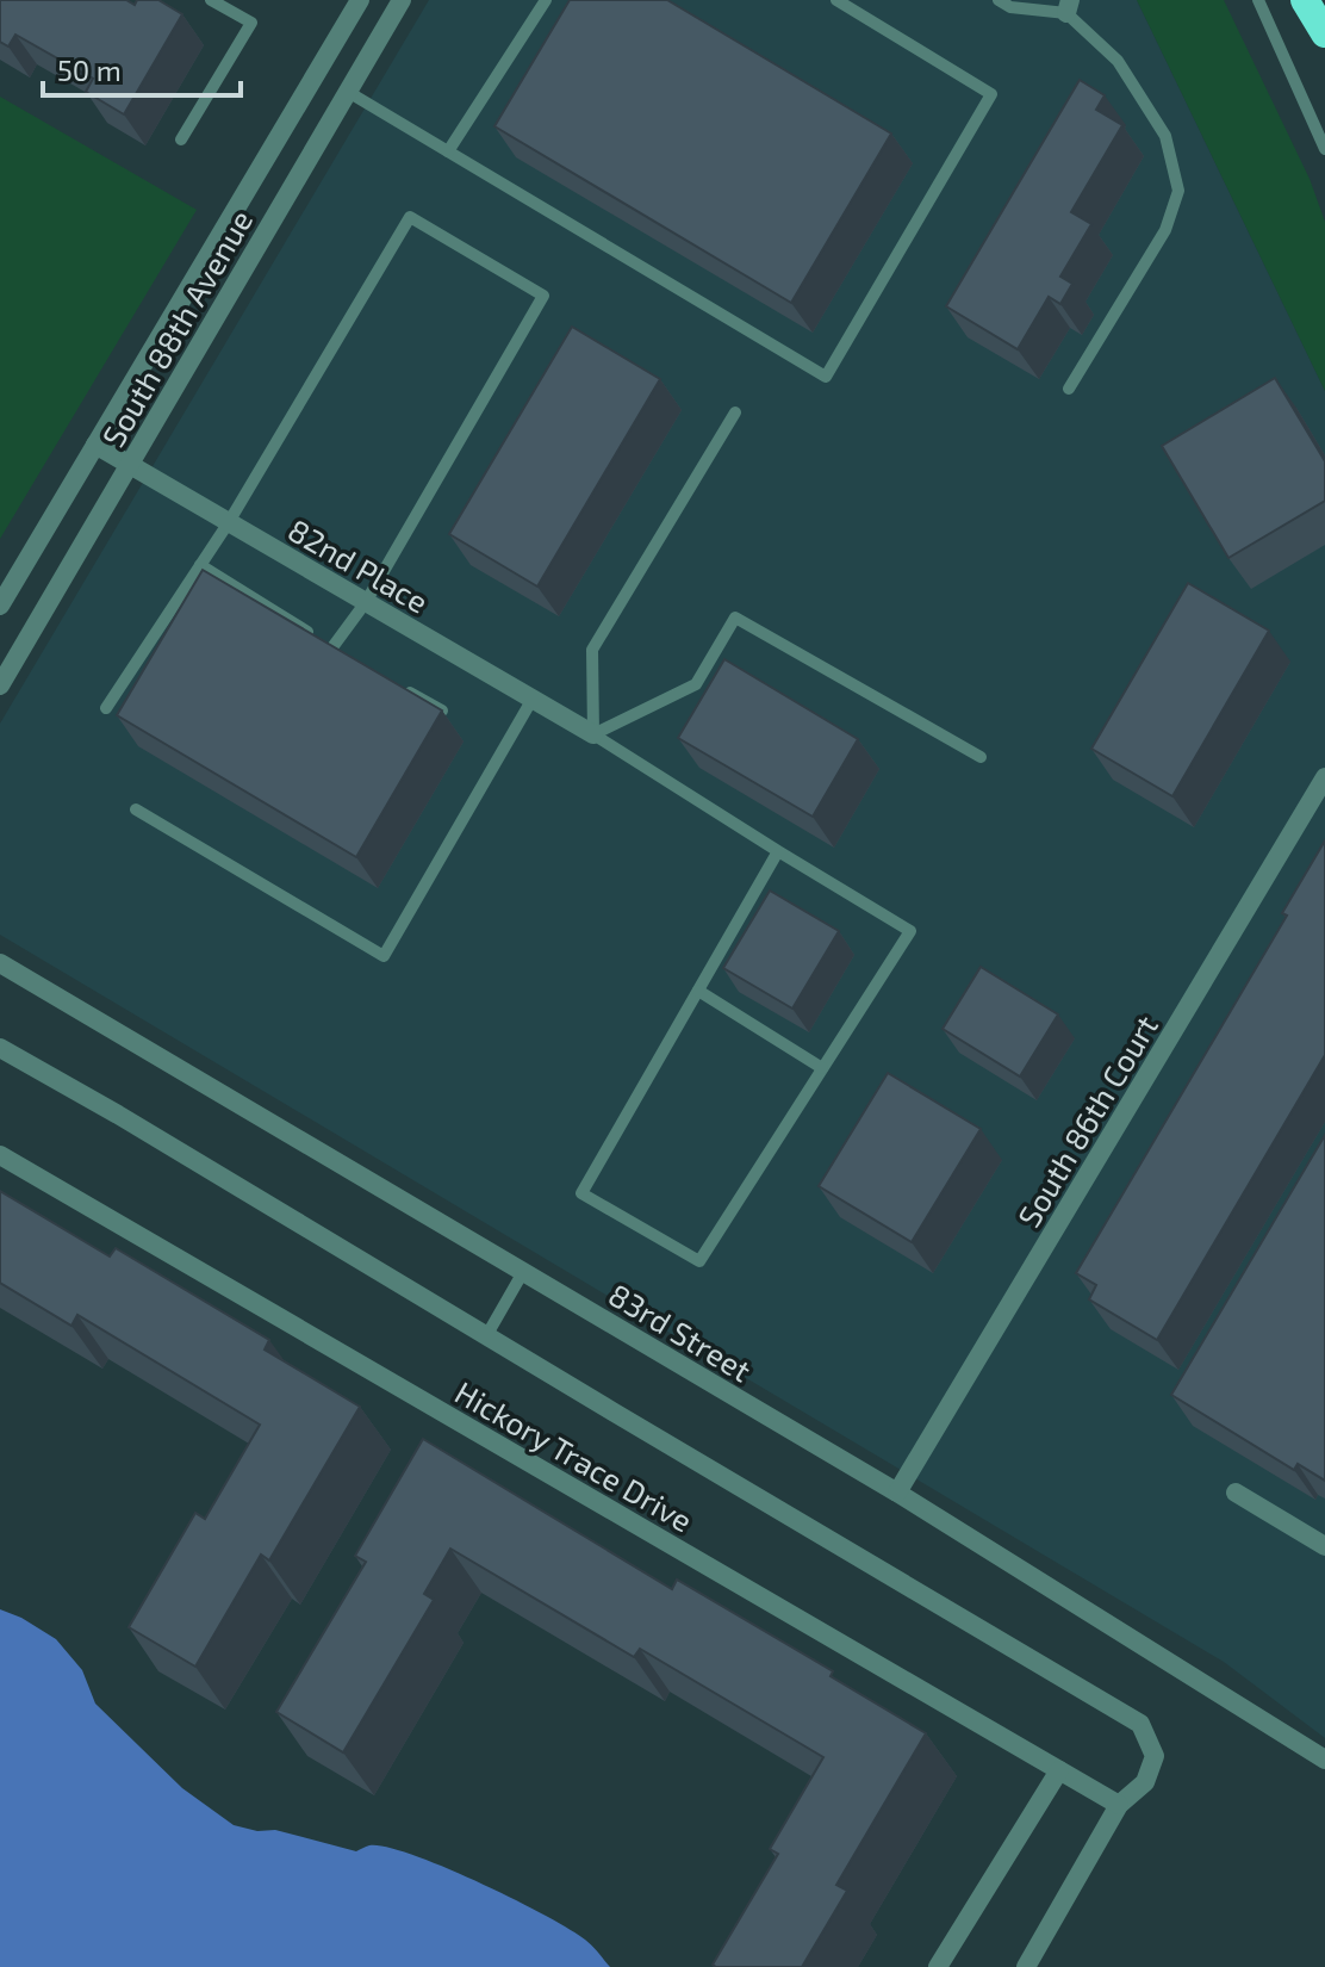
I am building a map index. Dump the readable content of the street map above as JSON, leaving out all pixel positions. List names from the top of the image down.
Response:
{
  "streets": {
    "street": [
      "South 88th Avenue",
      "82nd Place",
      "South 86th Court",
      "83rd Street",
      "Hickory Trace Drive"
    ]
  },
  "crossings": [
    ["South 88th Avenue", "82nd Place"],
    ["South 86th Court", "83rd Street"]
  ],
  "scale_bar": "50 m"
}
